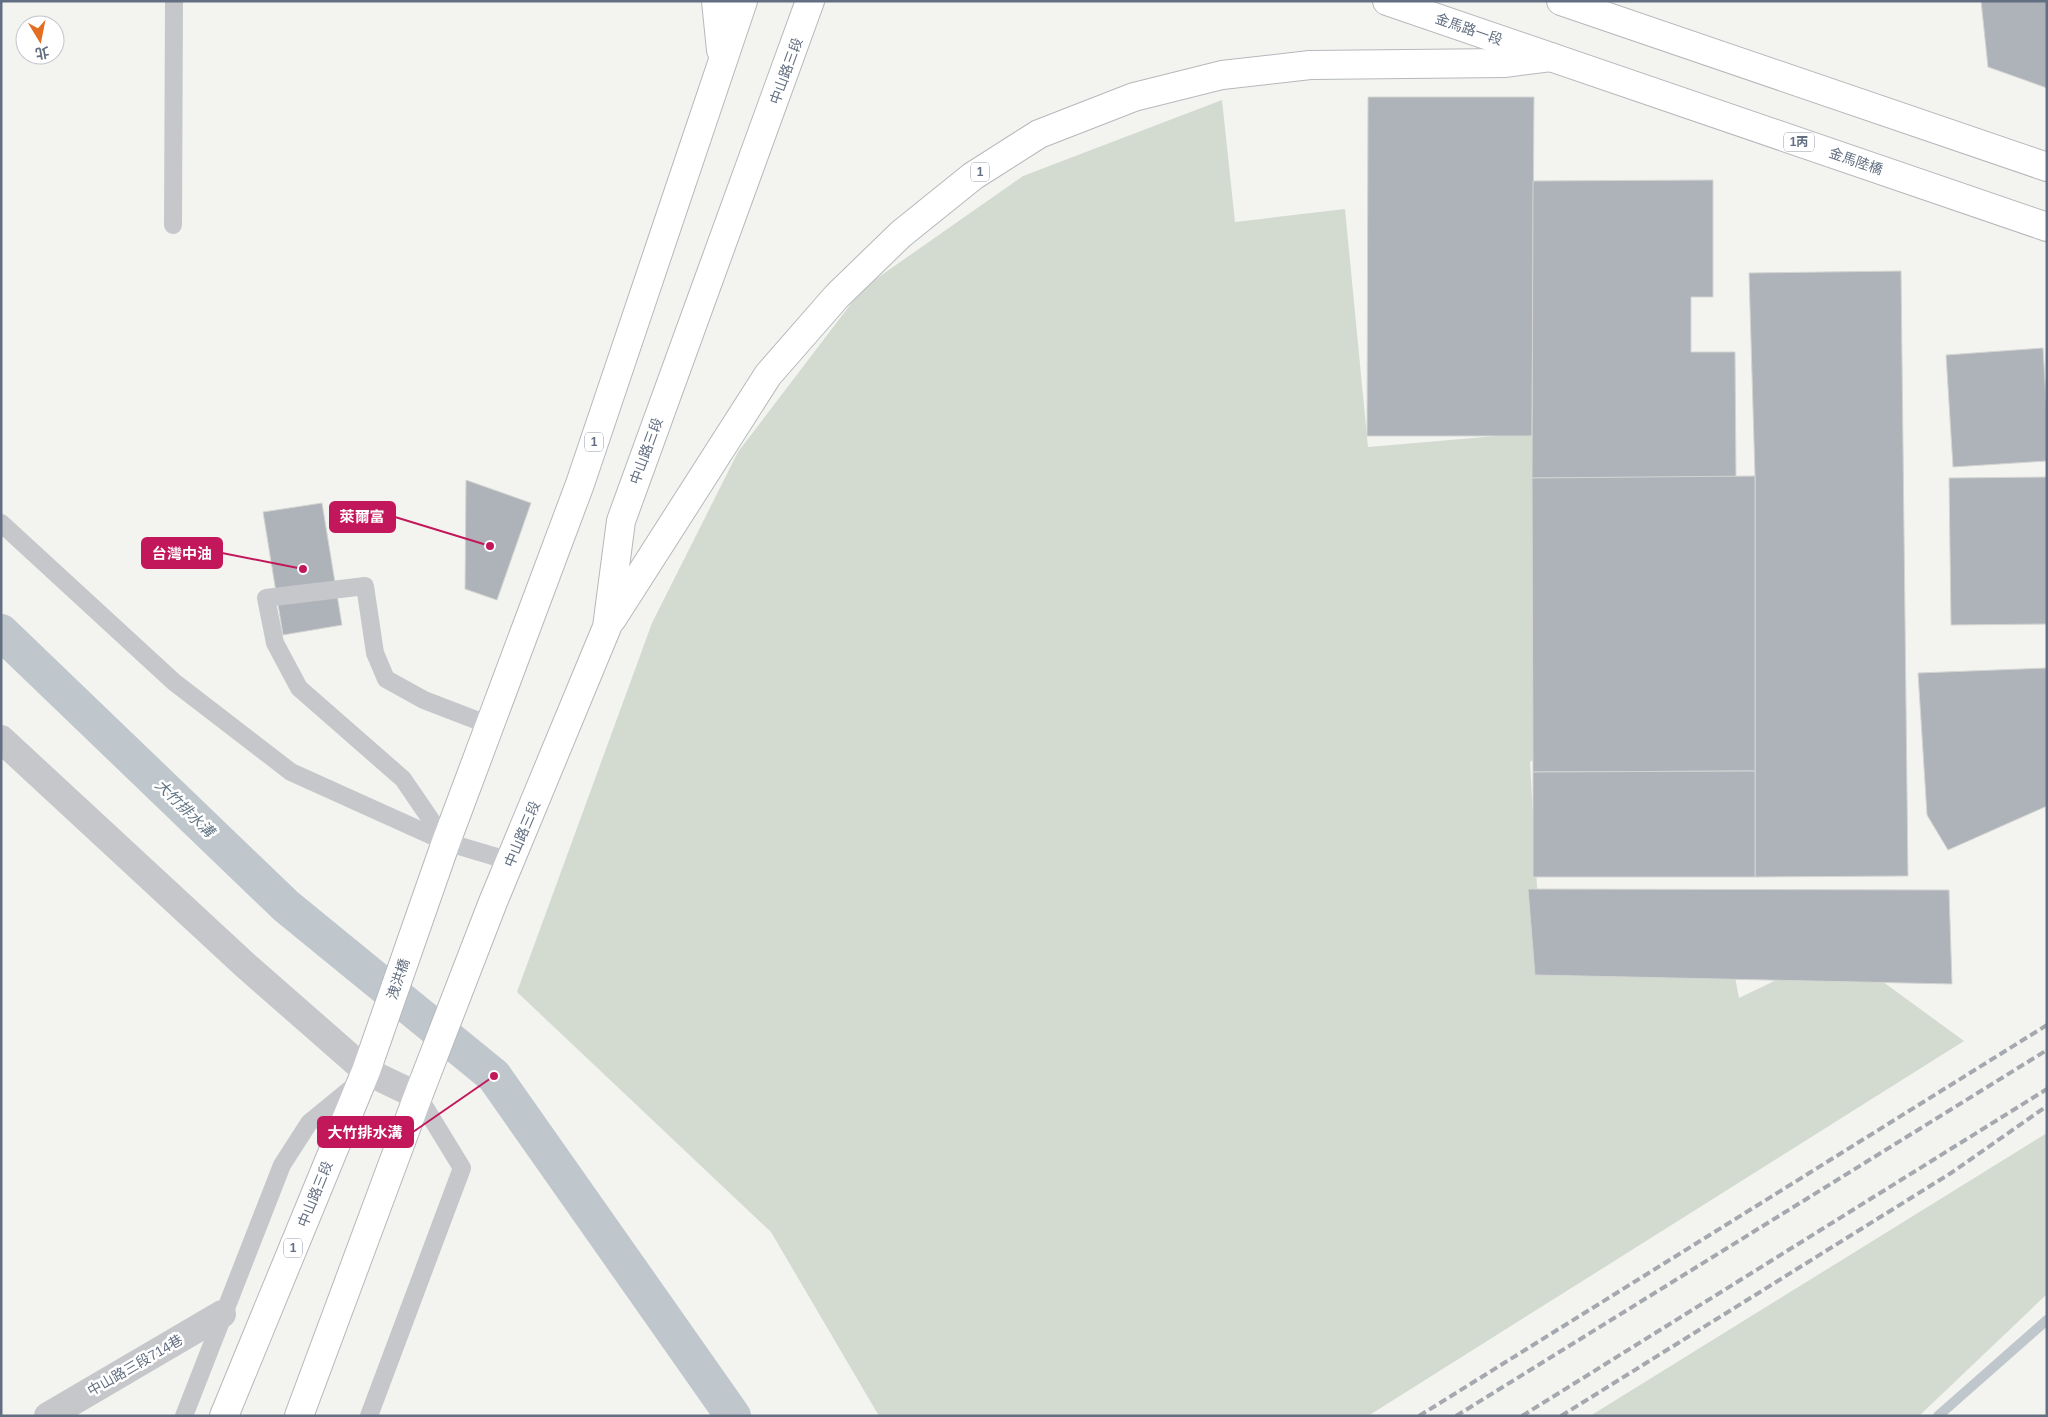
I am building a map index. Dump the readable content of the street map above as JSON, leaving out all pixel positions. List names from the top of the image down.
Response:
{
  "streets": {
    "main road": [
      "金馬路一段",
      "中山路三段",
      "1丙",
      "金馬陸橋",
      "1",
      "洩洪橋"
    ],
    "street": ["中山路三段714巷"]
  },
  "crossings": [
    ["金馬路一段", "金馬陸橋"],
    ["金馬路一段", "1"],
    ["中山路三段", "1"],
    ["中山路三段", "洩洪橋"],
    ["金馬陸橋", "1"],
    ["1", "洩洪橋"]
  ],
  "water": ["大竹排水溝"],
  "places": ["萊爾富", "台灣中油", "大竹排水溝"],
  "north": "bottom"
}
